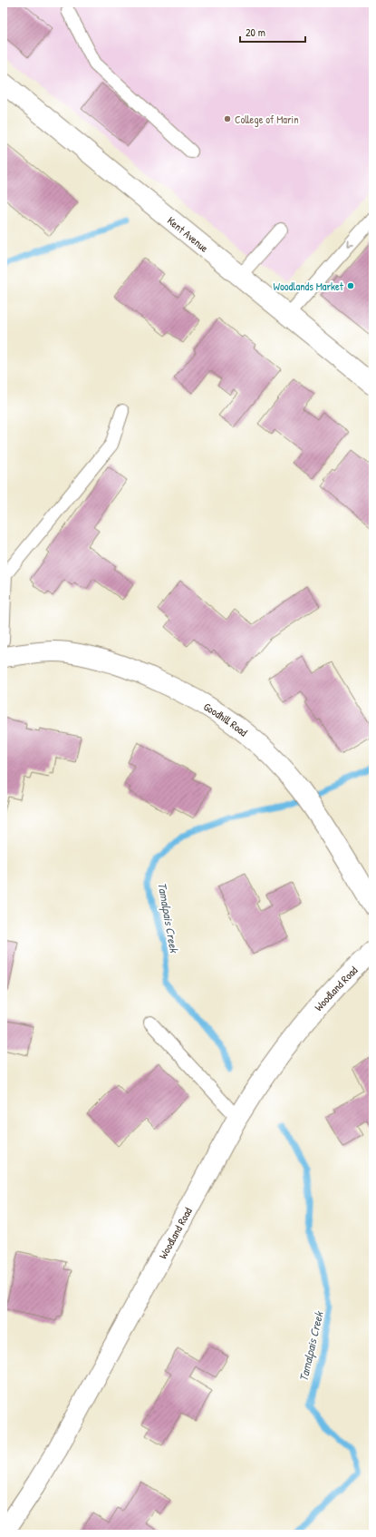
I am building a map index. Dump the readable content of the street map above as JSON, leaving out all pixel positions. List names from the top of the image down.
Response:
{
  "streets": {
    "street": ["Kent Avenue", "Goodhill Road", "Woodland Road"]
  },
  "water": ["Tamalpais Creek"],
  "places": ["College of Marin", "Woodlands Market"],
  "scale_bar": "20 m"
}
